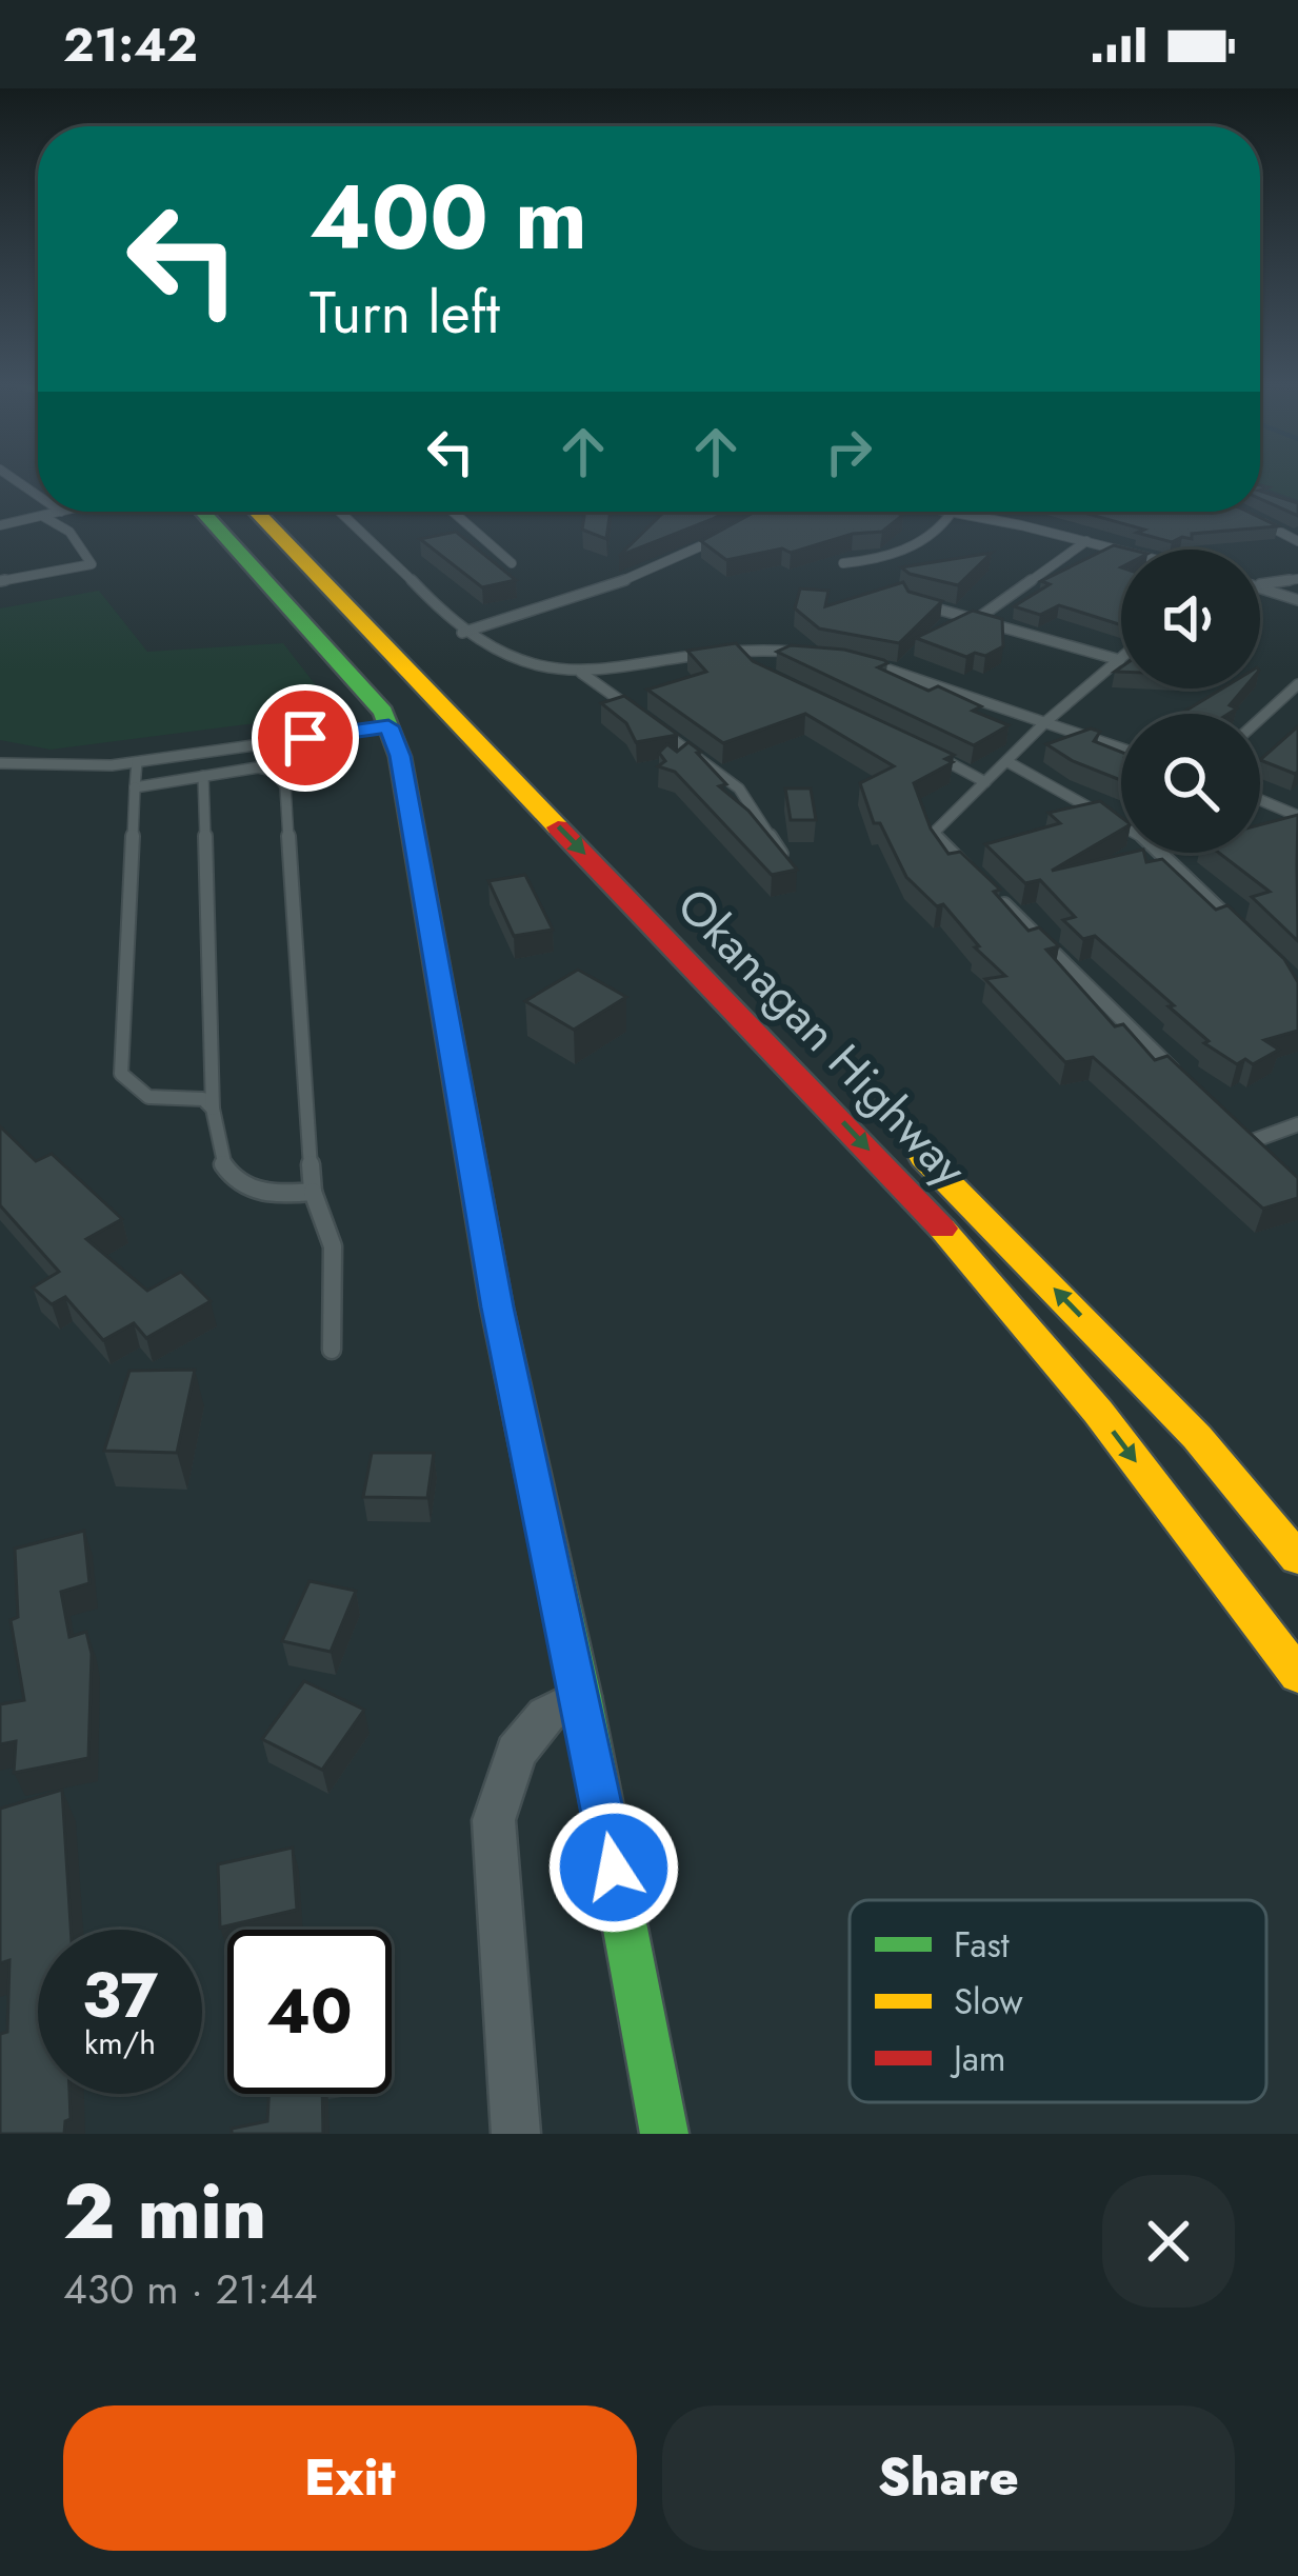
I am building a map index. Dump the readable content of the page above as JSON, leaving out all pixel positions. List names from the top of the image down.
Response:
{
  "streets": {
    "main road": ["Okanagan Highway"]
  },
  "legend": ["Fast", "Slow", "Jam"],
  "page": {
    "status": "21:42",
    "turn": ["400 m", "Turn left"],
    "speed": "37 km/h",
    "limit": "40",
    "heading": ["2 min", "430 m · 21:44"],
    "buttons": ["Exit", "Share"]
  }
}
